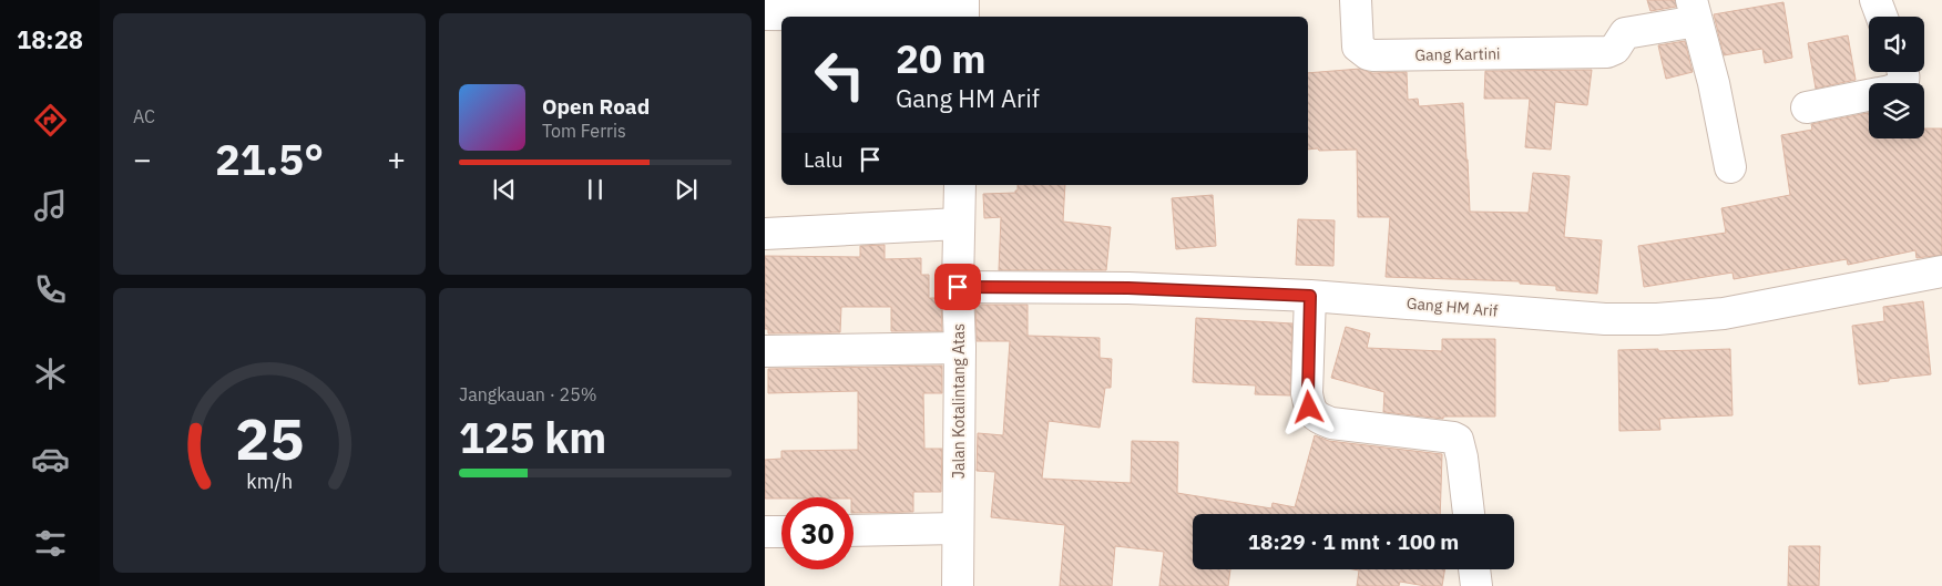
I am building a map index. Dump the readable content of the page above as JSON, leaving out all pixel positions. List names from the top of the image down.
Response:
{
  "streets": {
    "street": ["Gang Kartini", "Gang HM Arif", "Jalan Kotalintang Atas"]
  },
  "crossings": [
    ["Gang HM Arif", "Jalan Kotalintang Atas"]
  ],
  "page": {
    "tabs": "18:28",
    "tile": [
      "AC",
      ["Jangkauan · 25%", "125 km"]
    ],
    "turn": ["20 m", "Gang HM Arif"],
    "song": ["Open Road", "Tom Ferris"],
    "then": "Lalu",
    "heat": ["−", "21.5°", "+"],
    "limit": "30",
    "trip": "18:29 · 1 mnt · 100 m",
    "gauge": ["25", "km/h"]
  }
}
